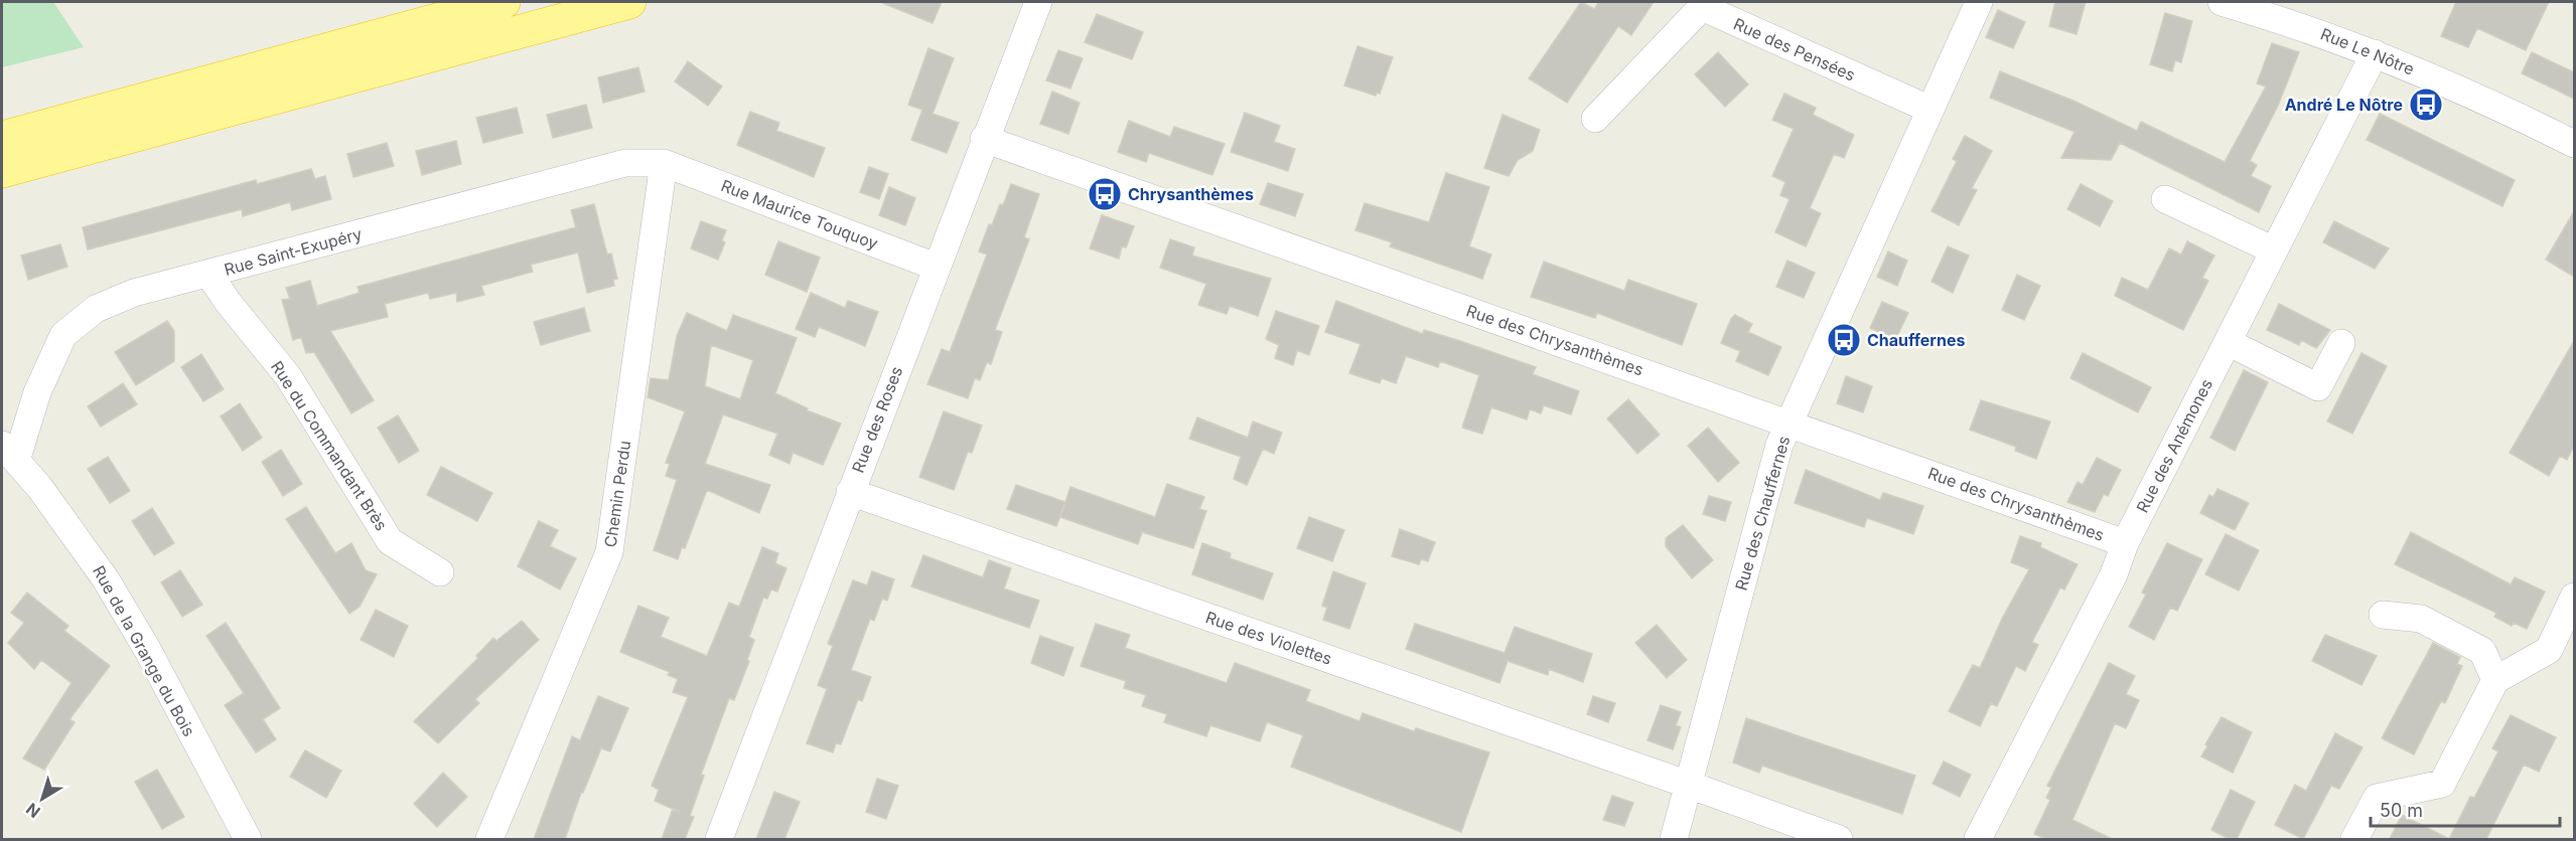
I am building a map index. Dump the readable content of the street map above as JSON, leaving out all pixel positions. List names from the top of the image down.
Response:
{
  "streets": {
    "street": [
      "Rue des Pensées",
      "Rue Le Nôtre",
      "Rue Maurice Touquoy",
      "Rue Saint-Exupéry",
      "Rue des Chrysanthèmes",
      "Rue des Roses",
      "Rue du Commandant Brès",
      "Rue des Anémones",
      "Chemin Perdu",
      "Rue des Chauffernes",
      "Rue des Violettes",
      "Rue de la Grange du Bois"
    ]
  },
  "crossings": [
    ["Rue des Pensées", "Rue des Chauffernes"],
    ["Rue Le Nôtre", "Rue des Anémones"],
    ["Rue Maurice Touquoy", "Rue Saint-Exupéry"],
    ["Rue Maurice Touquoy", "Rue des Roses"],
    ["Rue Maurice Touquoy", "Chemin Perdu"],
    ["Rue Saint-Exupéry", "Rue du Commandant Brès"],
    ["Rue Saint-Exupéry", "Chemin Perdu"],
    ["Rue Saint-Exupéry", "Rue de la Grange du Bois"],
    ["Rue des Chrysanthèmes", "Rue des Roses"],
    ["Rue des Chrysanthèmes", "Rue des Anémones"],
    ["Rue des Chrysanthèmes", "Rue des Chauffernes"],
    ["Rue des Roses", "Rue des Violettes"],
    ["Rue des Chauffernes", "Rue des Violettes"]
  ],
  "places": {
    "bus stop": ["André Le Nôtre", "Chrysanthèmes", "Chauffernes"]
  },
  "scale_bar": "50 m",
  "north": "bottom left"
}
